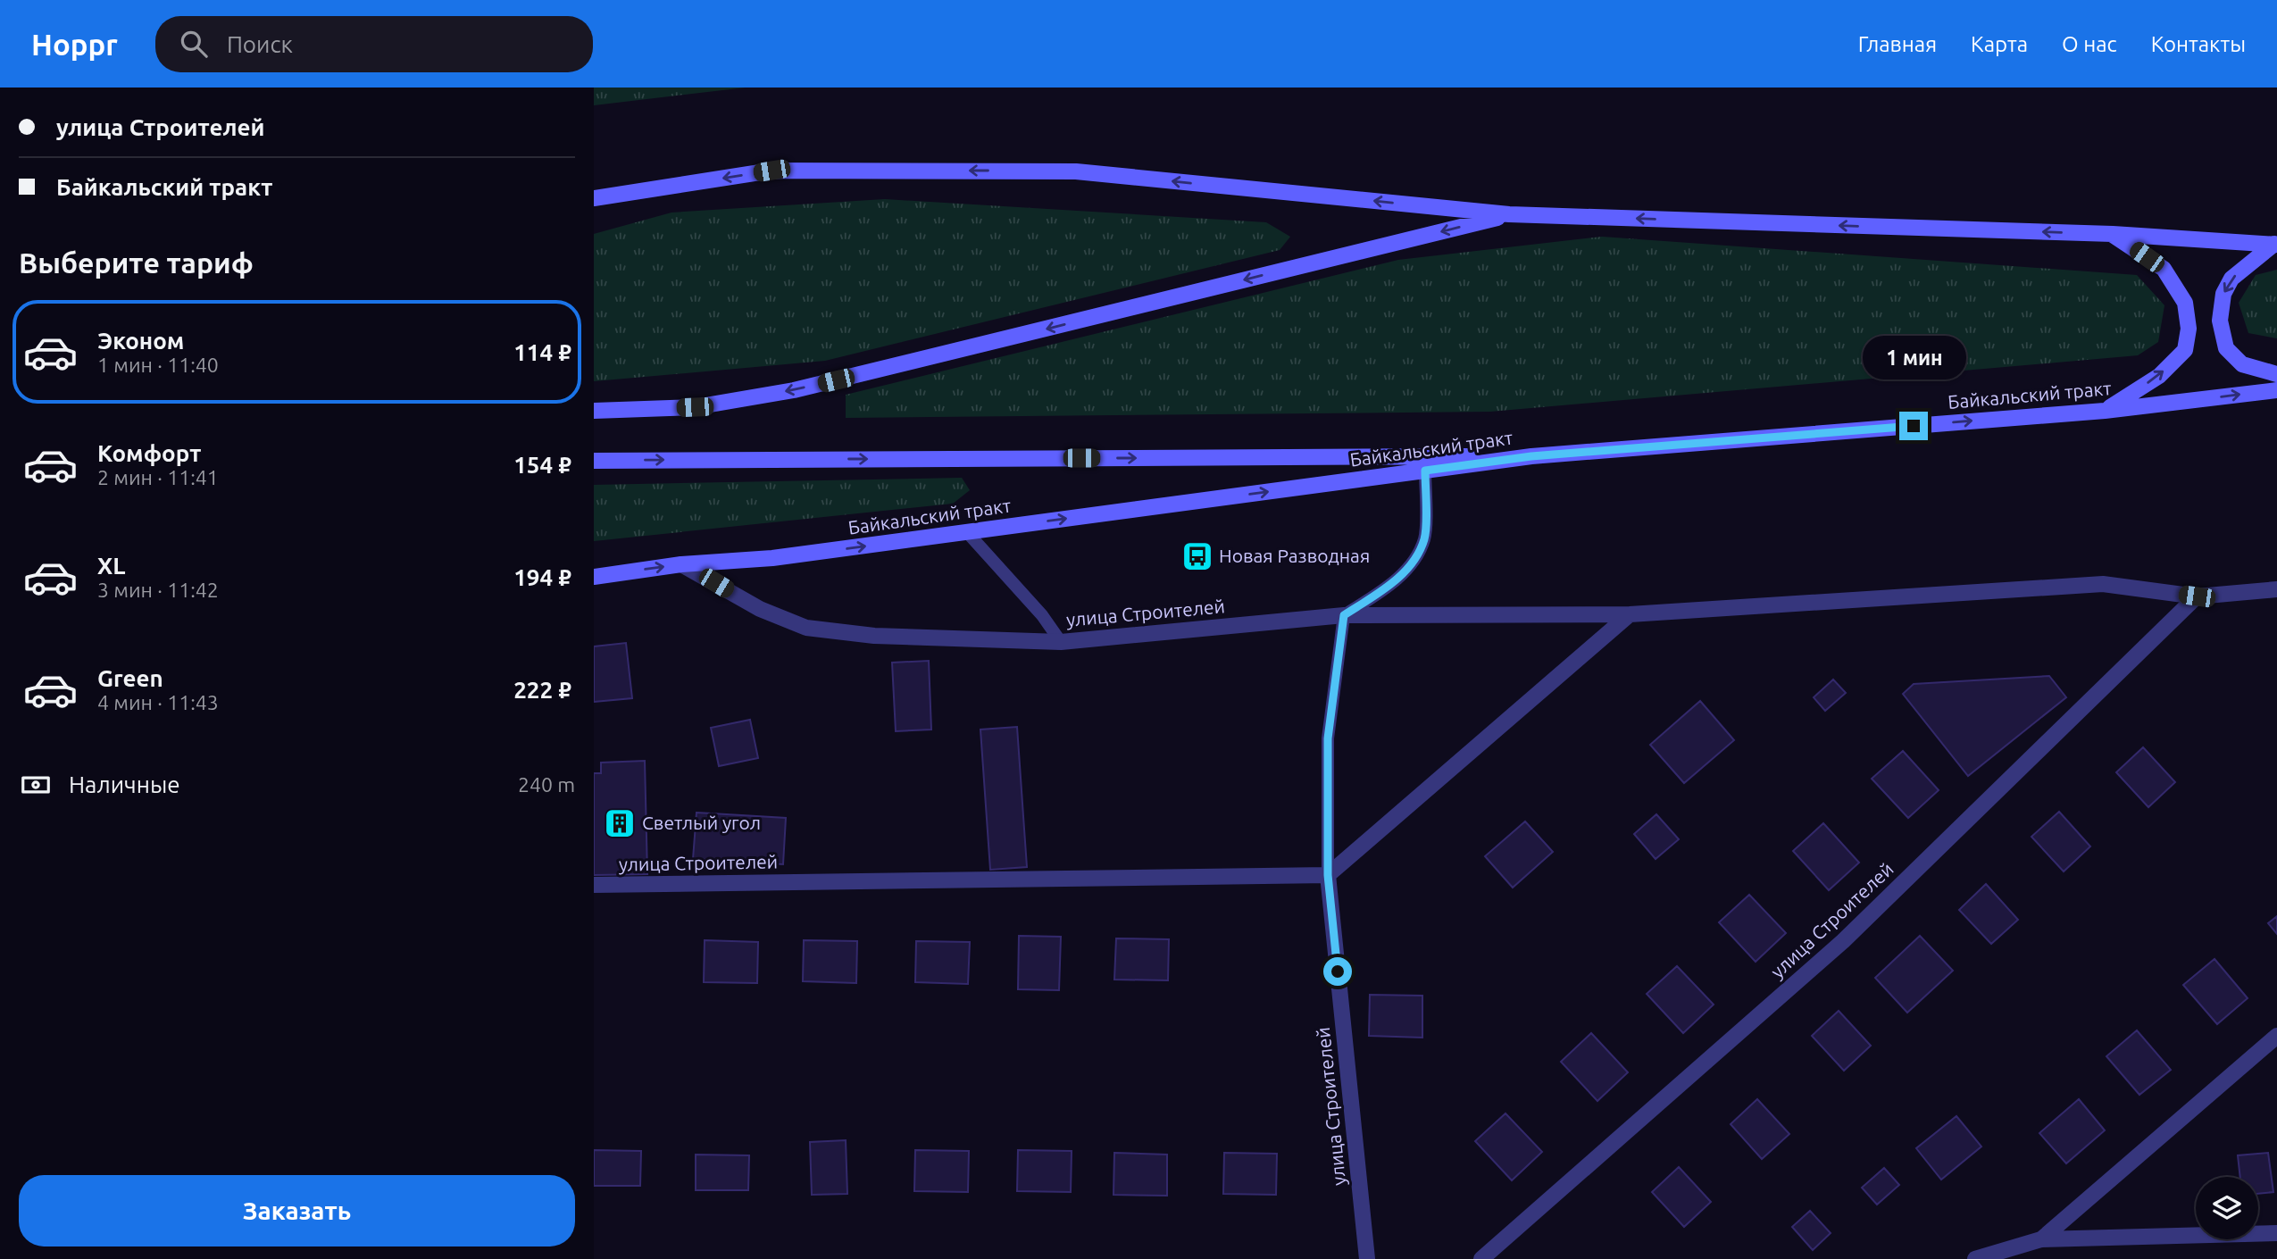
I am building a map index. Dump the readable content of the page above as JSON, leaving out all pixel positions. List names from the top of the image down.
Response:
{
  "streets": {
    "main road": ["Байкальский тракт"],
    "street": ["улица Строителей"]
  },
  "crossings": [
    ["Байкальский тракт", "улица Строителей"]
  ],
  "places": {
    "bus stop": ["Новая Разводная"],
    "building": ["Светлый угол"]
  },
  "page": {
    "header": "Hoppr",
    "search": "Поиск",
    "nav": [
      "Главная",
      "Карта",
      "О нас",
      "Контакты"
    ],
    "banner": ["улица Строителей", "Байкальский тракт"],
    "heading": "Выберите тариф",
    "list": [
      {
        "name": "Эконом",
        "note": "1 мин · 11:40",
        "value": "114 ₽"
      },
      {
        "name": "Комфорт",
        "note": "2 мин · 11:41",
        "value": "154 ₽"
      },
      {
        "name": "XL",
        "note": "3 мин · 11:42",
        "value": "194 ₽"
      },
      {
        "name": "Green",
        "note": "4 мин · 11:43",
        "value": "222 ₽"
      }
    ],
    "bubble": "1 мин",
    "pay": ["Наличные", "240 m"],
    "buttons": "Заказать"
  }
}
